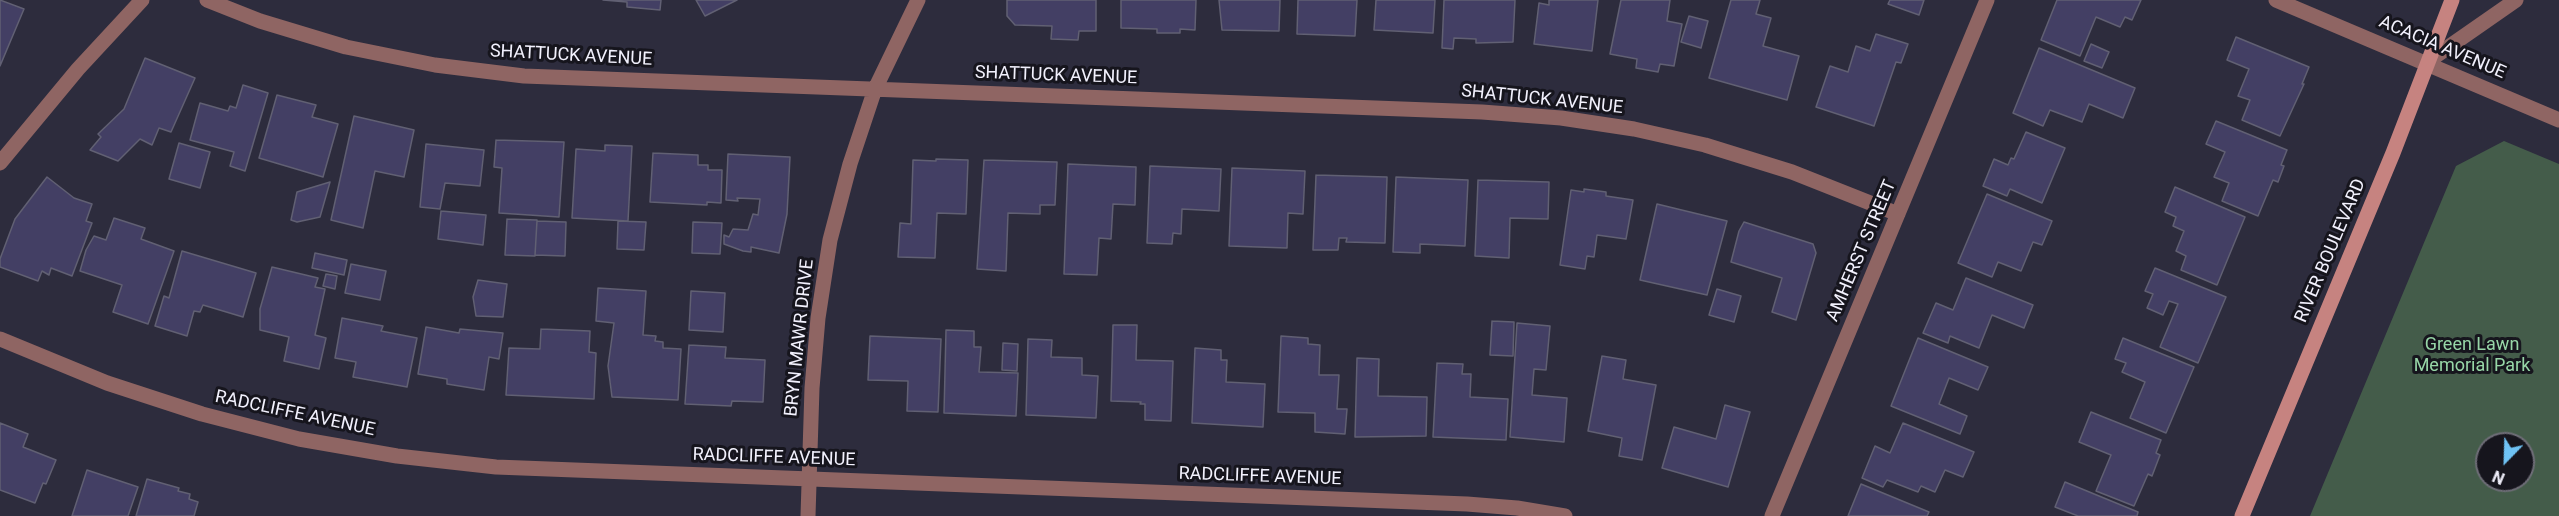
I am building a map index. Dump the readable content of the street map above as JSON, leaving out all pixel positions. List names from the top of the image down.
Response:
{
  "streets": {
    "main road": ["RIVER BOULEVARD"],
    "street": [
      "ACACIA AVENUE",
      "SHATTUCK AVENUE",
      "AMHERST STREET",
      "BRYN MAWR DRIVE",
      "RADCLIFFE AVENUE"
    ]
  },
  "crossings": [
    ["ACACIA AVENUE", "RIVER BOULEVARD"],
    ["SHATTUCK AVENUE", "AMHERST STREET"],
    ["SHATTUCK AVENUE", "BRYN MAWR DRIVE"],
    ["BRYN MAWR DRIVE", "RADCLIFFE AVENUE"]
  ],
  "parks": ["Green Lawn Memorial Park"],
  "north": "bottom left"
}
